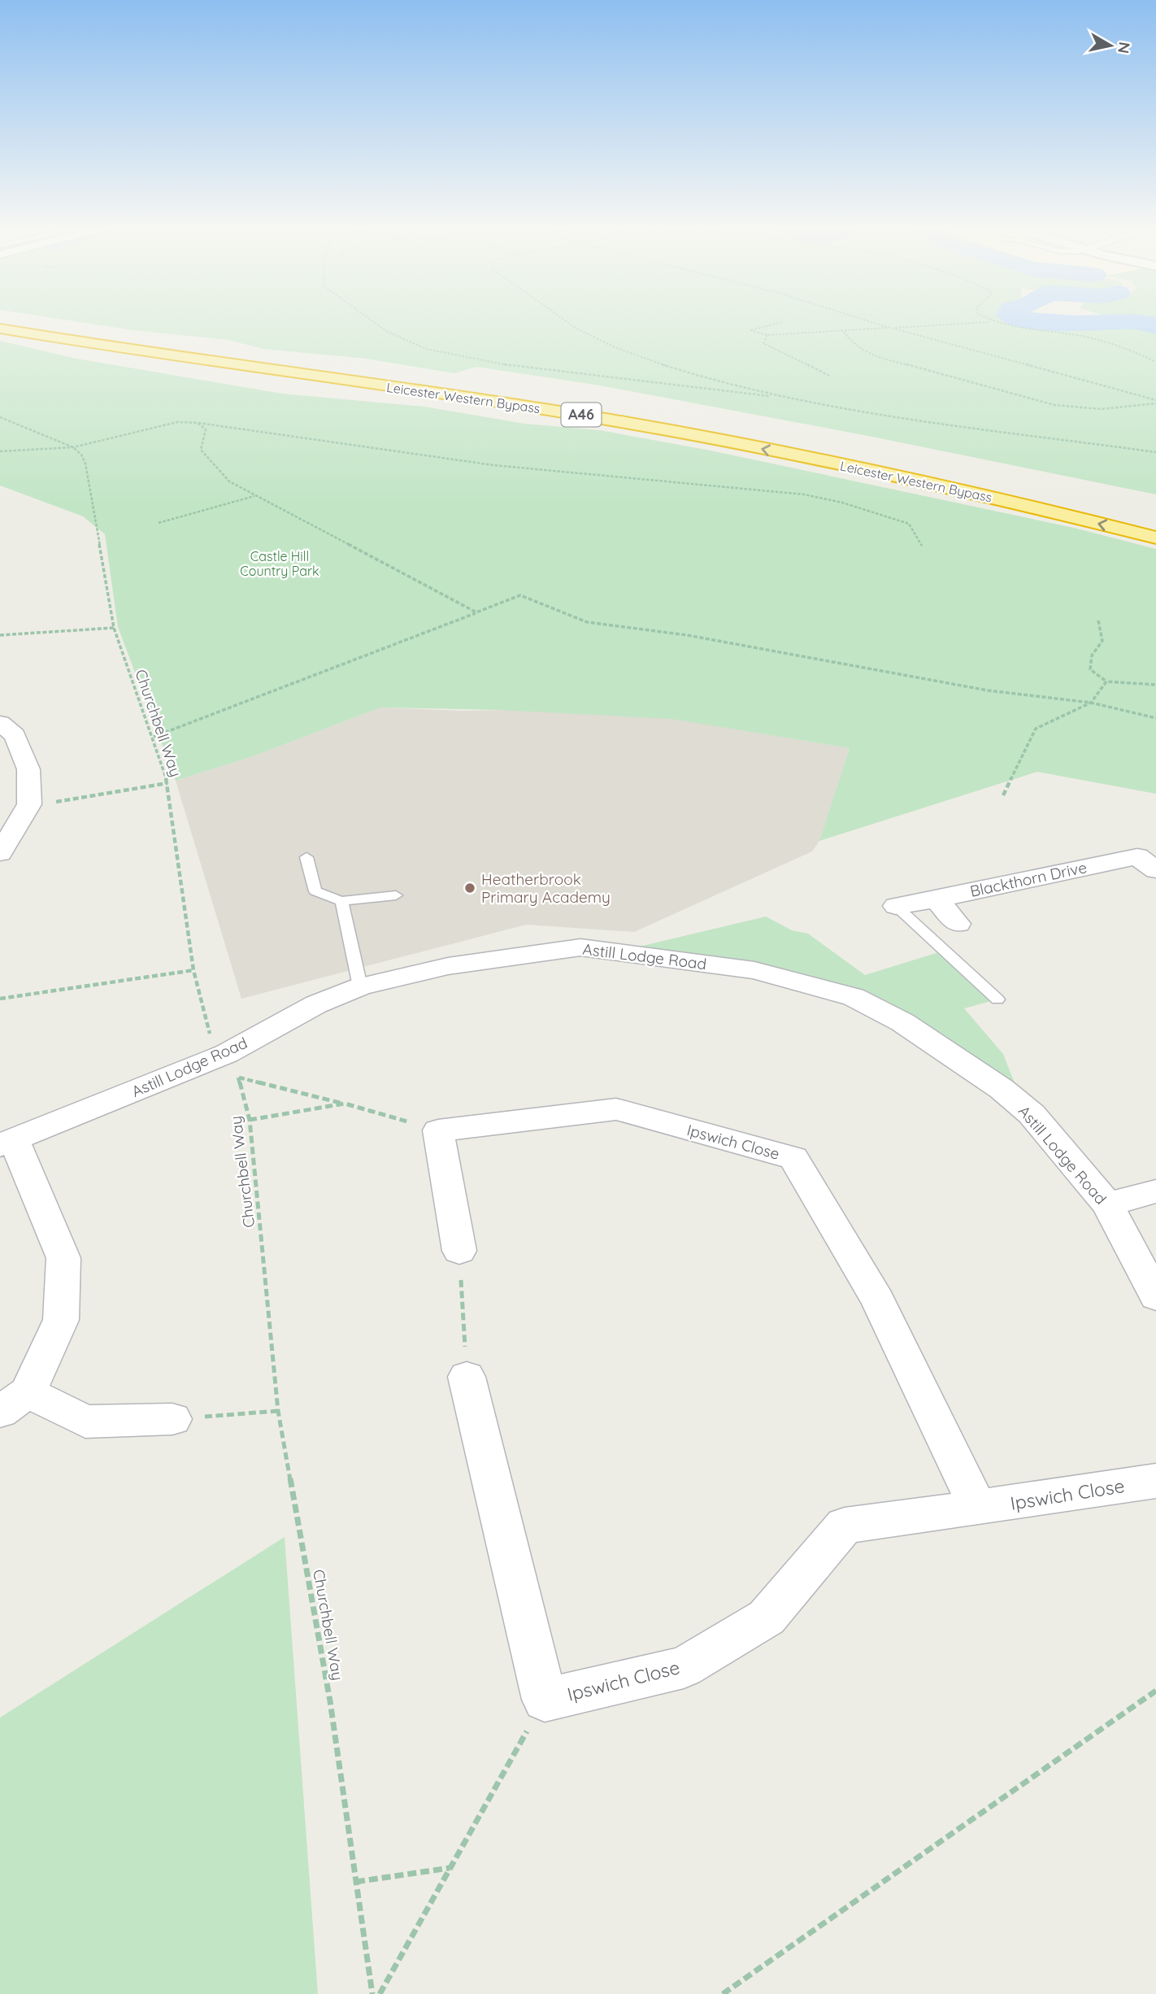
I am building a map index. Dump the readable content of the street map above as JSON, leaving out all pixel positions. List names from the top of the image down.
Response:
{
  "streets": {
    "highway": ["Leicester Western Bypass", "A46"],
    "street": ["Blackthorn Drive", "Astill Lodge Road", "Ipswich Close"],
    "path": ["Churchbell Way"]
  },
  "crossings": [
    ["Churchbell Way", "Astill Lodge Road"]
  ],
  "parks": ["Castle Hill Country Park"],
  "places": ["Heatherbrook Primary Academy"],
  "north": "right"
}
